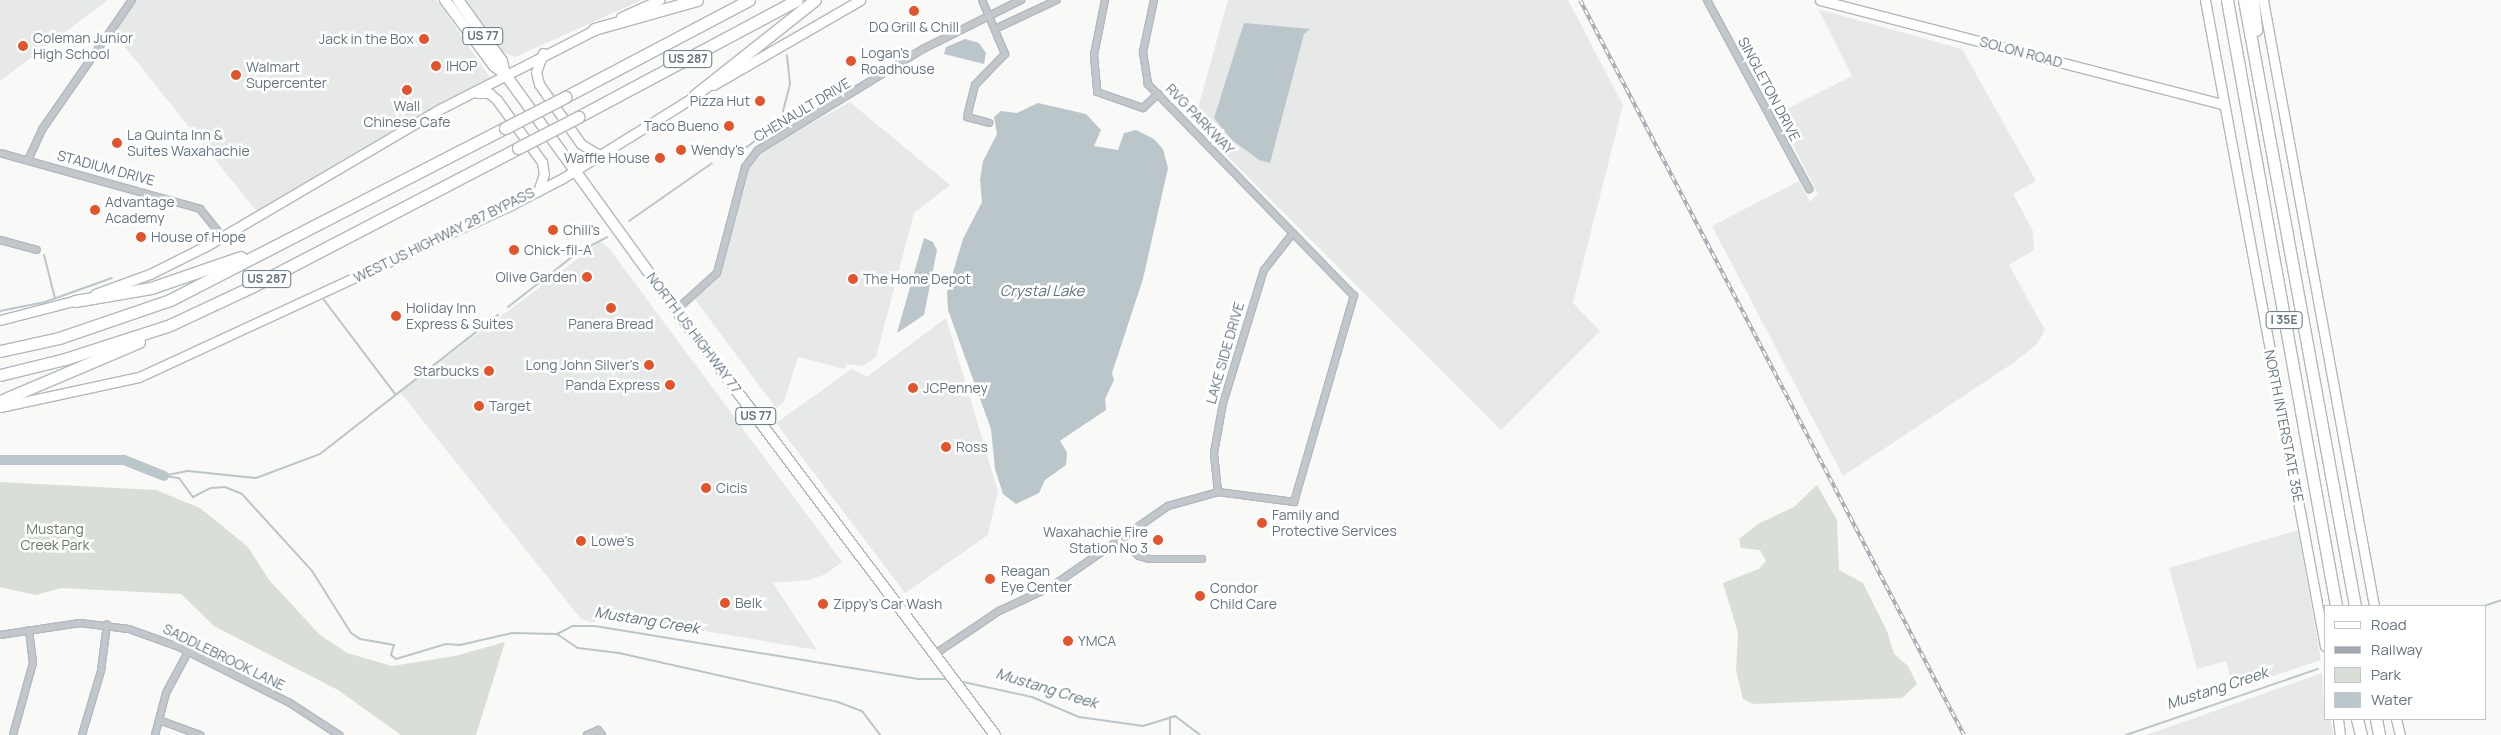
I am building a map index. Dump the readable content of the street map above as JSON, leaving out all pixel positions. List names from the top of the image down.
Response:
{
  "streets": {
    "highway": ["US 287", "I 35E"],
    "main road": [
      "US 77",
      "SOLON ROAD",
      "WEST US HIGHWAY 287 BYPASS",
      "NORTH US HIGHWAY 77",
      "NORTH INTERSTATE 35E"
    ],
    "street": [
      "SINGLETON DRIVE",
      "CHENAULT DRIVE",
      "RVG PARKWAY",
      "STADIUM DRIVE",
      "LAKE SIDE DRIVE",
      "SADDLEBROOK LANE"
    ]
  },
  "crossings": [
    ["SOLON ROAD", "NORTH INTERSTATE 35E"],
    ["CHENAULT DRIVE", "NORTH US HIGHWAY 77"],
    ["RVG PARKWAY", "LAKE SIDE DRIVE"],
    ["WEST US HIGHWAY 287 BYPASS", "NORTH US HIGHWAY 77"]
  ],
  "water": ["Crystal Lake", "Mustang Creek"],
  "parks": ["Mustang Creek Park"],
  "places": [
    "DQ Grill & Chill",
    "Jack in the Box",
    "Coleman Junior High School",
    "Logan's Roadhouse",
    "IHOP",
    "Walmart Supercenter",
    "Wall Chinese Cafe",
    "Pizza Hut",
    "Taco Bueno",
    "La Quinta Inn & Suites Waxahachie",
    "Wendy's",
    "Waffle House",
    "Advantage Academy",
    "Chili's",
    "House of Hope",
    "Chick-fil-A",
    "Olive Garden",
    "The Home Depot",
    "Panera Bread",
    "Holiday Inn Express & Suites",
    "Long John Silver's",
    "Starbucks",
    "Panda Express",
    "JCPenney",
    "Target",
    "Ross",
    "Cicis",
    "Family and Protective Services",
    "Waxahachie Fire Station No 3",
    "Lowe's",
    "Reagan Eye Center",
    "Condor Child Care",
    "Belk",
    "Zippy's Car Wash",
    "YMCA"
  ],
  "legend": [
    "Road",
    "Railway",
    "Park",
    "Water"
  ]
}
